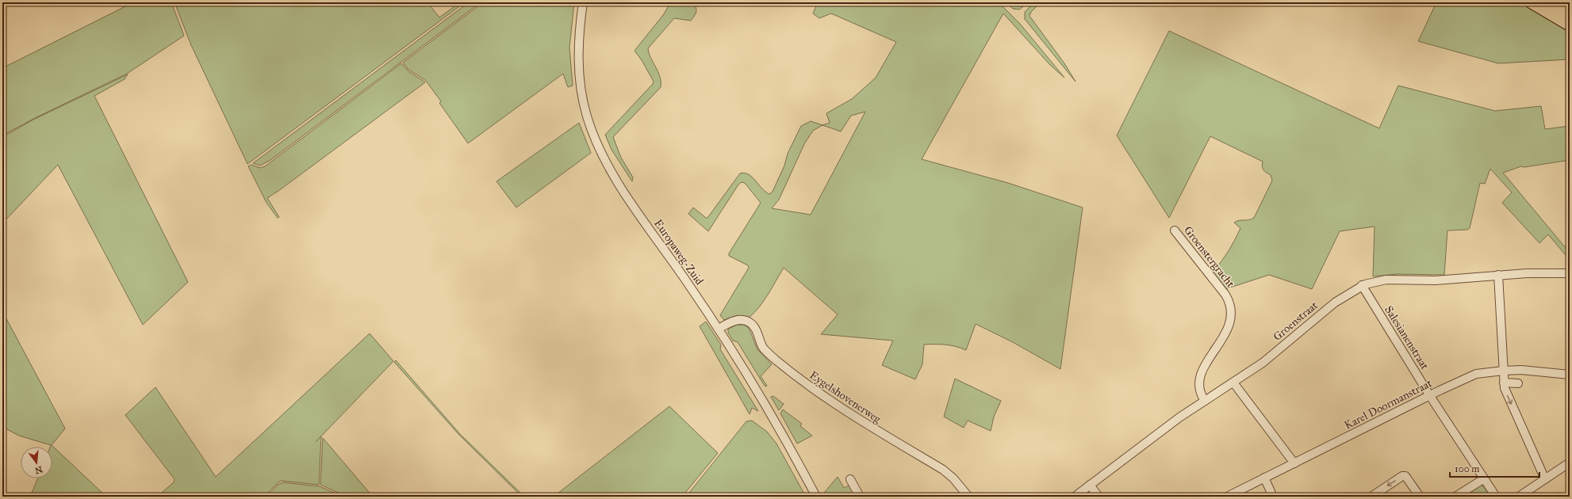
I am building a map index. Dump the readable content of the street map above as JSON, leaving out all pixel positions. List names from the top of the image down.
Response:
{
  "streets": {
    "street": [
      "Europaweg-Zuid",
      "Groenstergracht",
      "Groenstraat",
      "Salesianenstraat",
      "Eygelshovenerweg",
      "Karel Doormanstraat"
    ]
  },
  "crossings": [
    ["Europaweg-Zuid", "Eygelshovenerweg"],
    ["Groenstergracht", "Groenstraat"],
    ["Groenstraat", "Salesianenstraat"],
    ["Salesianenstraat", "Karel Doormanstraat"]
  ],
  "scale_bar": "100 m",
  "north": "bottom"
}
